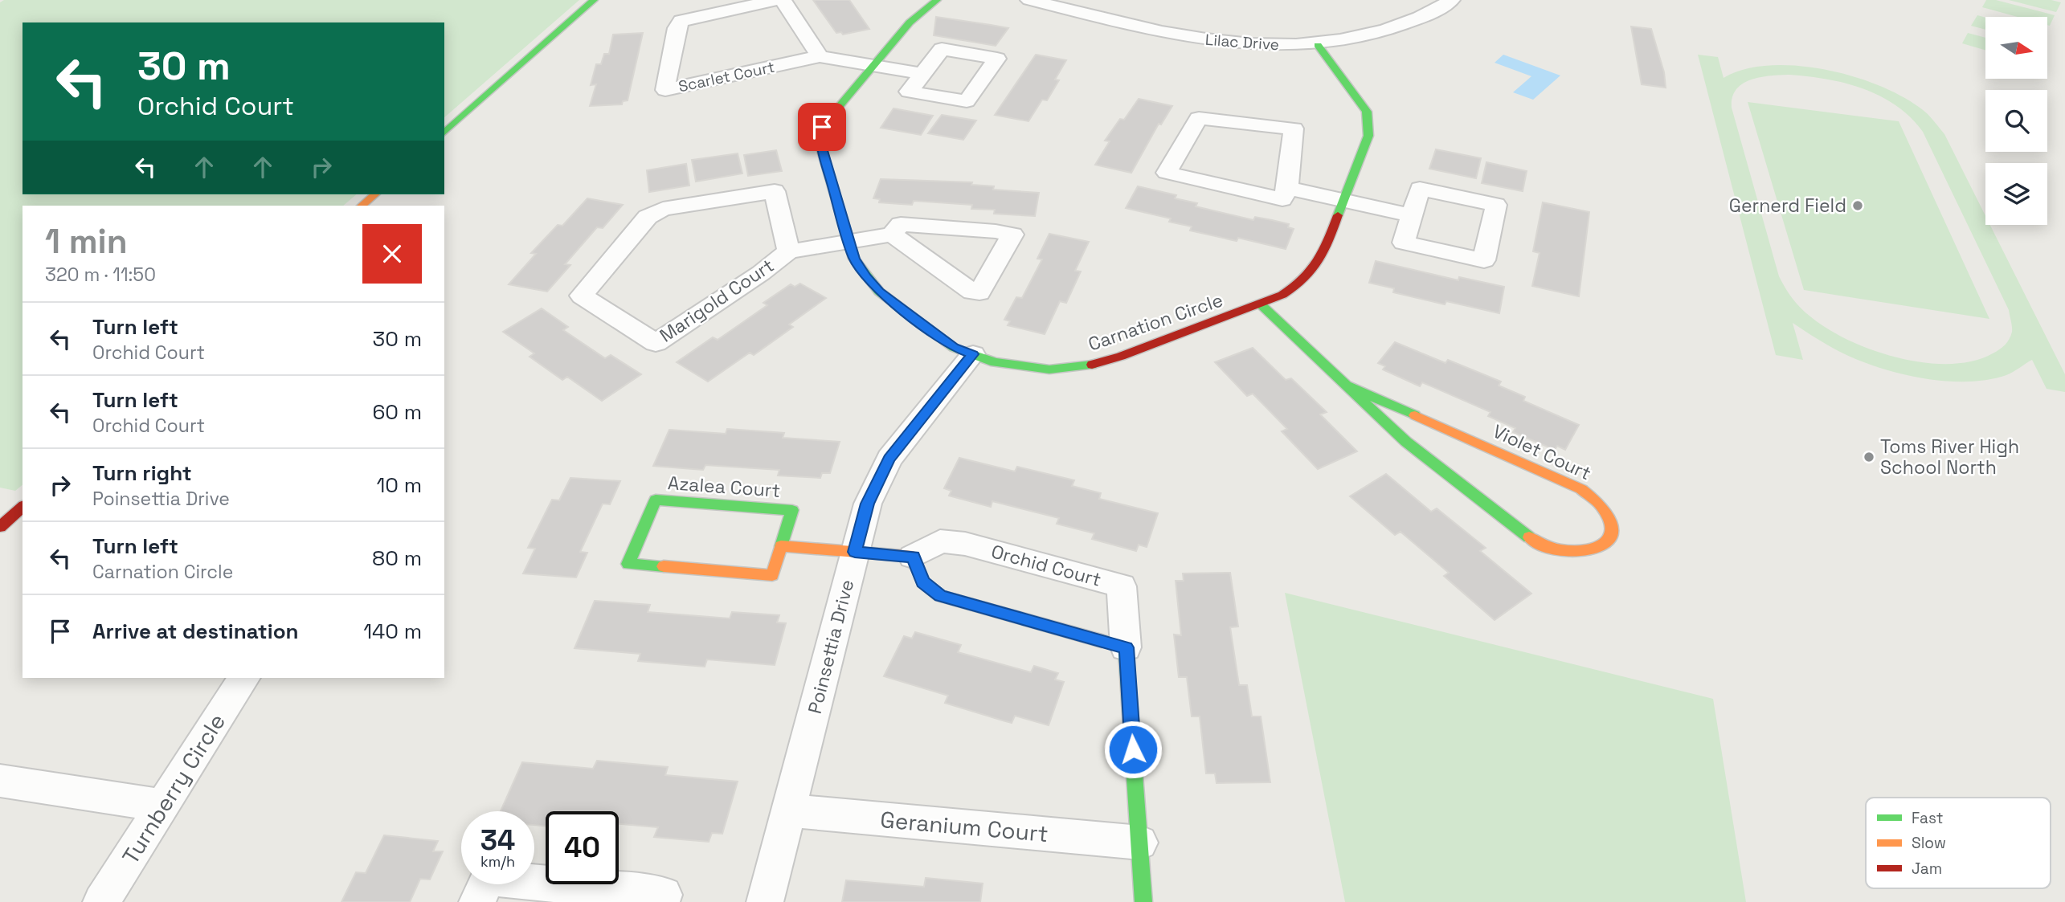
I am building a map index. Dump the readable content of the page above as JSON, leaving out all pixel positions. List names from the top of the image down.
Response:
{
  "streets": {
    "street": [
      "Lilac Drive",
      "Scarlet Court",
      "Marigold Court",
      "Carnation Circle",
      "Violet Court",
      "Azalea Court",
      "Orchid Court",
      "Poinsettia Drive",
      "Turnberry Circle",
      "Geranium Court"
    ]
  },
  "crossings": [
    ["Lilac Drive", "Carnation Circle"],
    ["Scarlet Court", "Carnation Circle"],
    ["Marigold Court", "Carnation Circle"],
    ["Carnation Circle", "Violet Court"],
    ["Carnation Circle", "Poinsettia Drive"],
    ["Orchid Court", "Geranium Court"],
    ["Poinsettia Drive", "Geranium Court"]
  ],
  "places": ["Gernerd Field", "Toms River High School North"],
  "legend": ["Fast", "Slow", "Jam"],
  "north": "right",
  "page": {
    "turn": ["30 m", "Orchid Court"],
    "heading": ["1 min", "320 m · 11:50"],
    "list": [
      {
        "name": "Turn left",
        "note": "Orchid Court",
        "value": "30 m"
      },
      {
        "name": "Turn left",
        "note": "Orchid Court",
        "value": "60 m"
      },
      {
        "name": "Turn right",
        "note": "Poinsettia Drive",
        "value": "10 m"
      },
      {
        "name": "Turn left",
        "note": "Carnation Circle",
        "value": "80 m"
      },
      {
        "name": "Arrive at destination",
        "value": "140 m"
      }
    ],
    "speed": "34 km/h",
    "limit": "40"
  }
}
